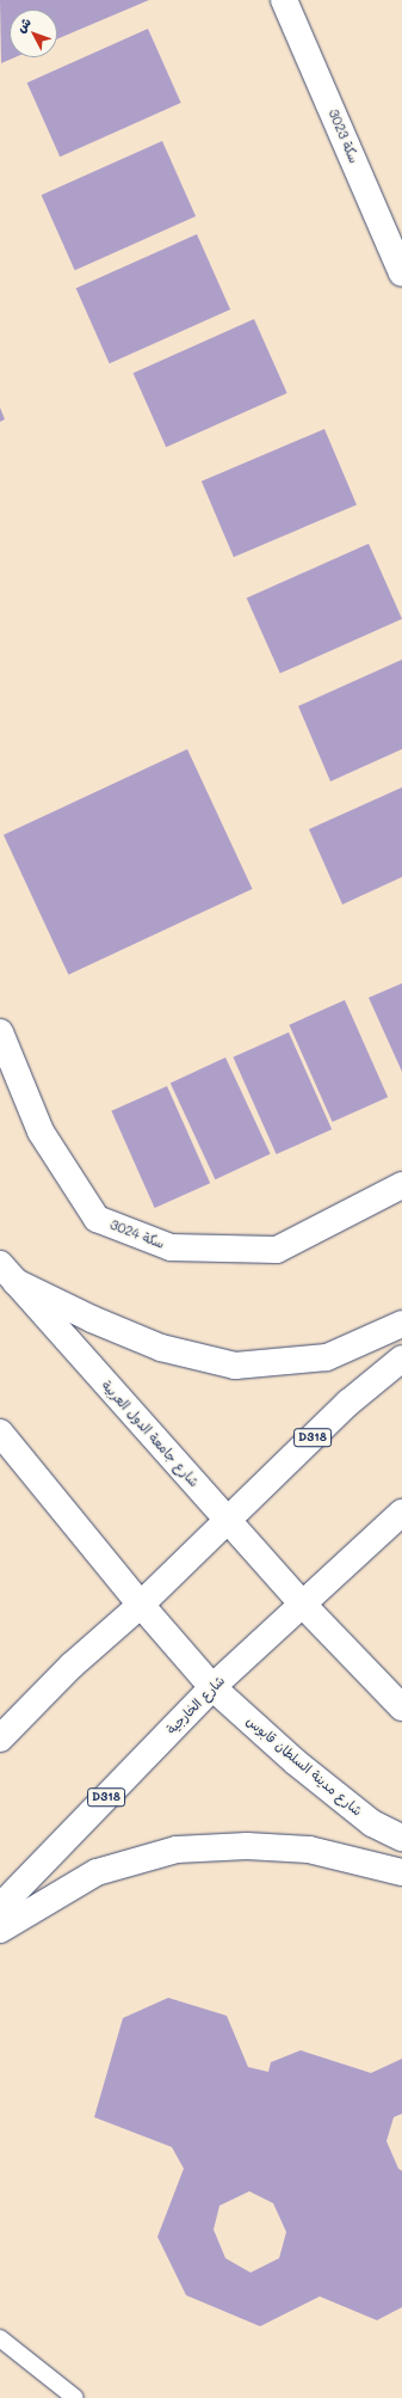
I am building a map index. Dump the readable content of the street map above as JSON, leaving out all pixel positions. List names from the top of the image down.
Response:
{
  "streets": {
    "main road": [
      "سكة 3023",
      "سكة 3024",
      "شارع جامعة الدول العربية",
      "D318",
      "شارع الخارجية",
      "شارع مدينة السلطان قابوس"
    ]
  },
  "crossings": [
    ["شارع جامعة الدول العربية", "D318"],
    ["شارع جامعة الدول العربية", "شارع الخارجية"],
    ["شارع الخارجية", "شارع مدينة السلطان قابوس"]
  ],
  "north": "top left"
}
